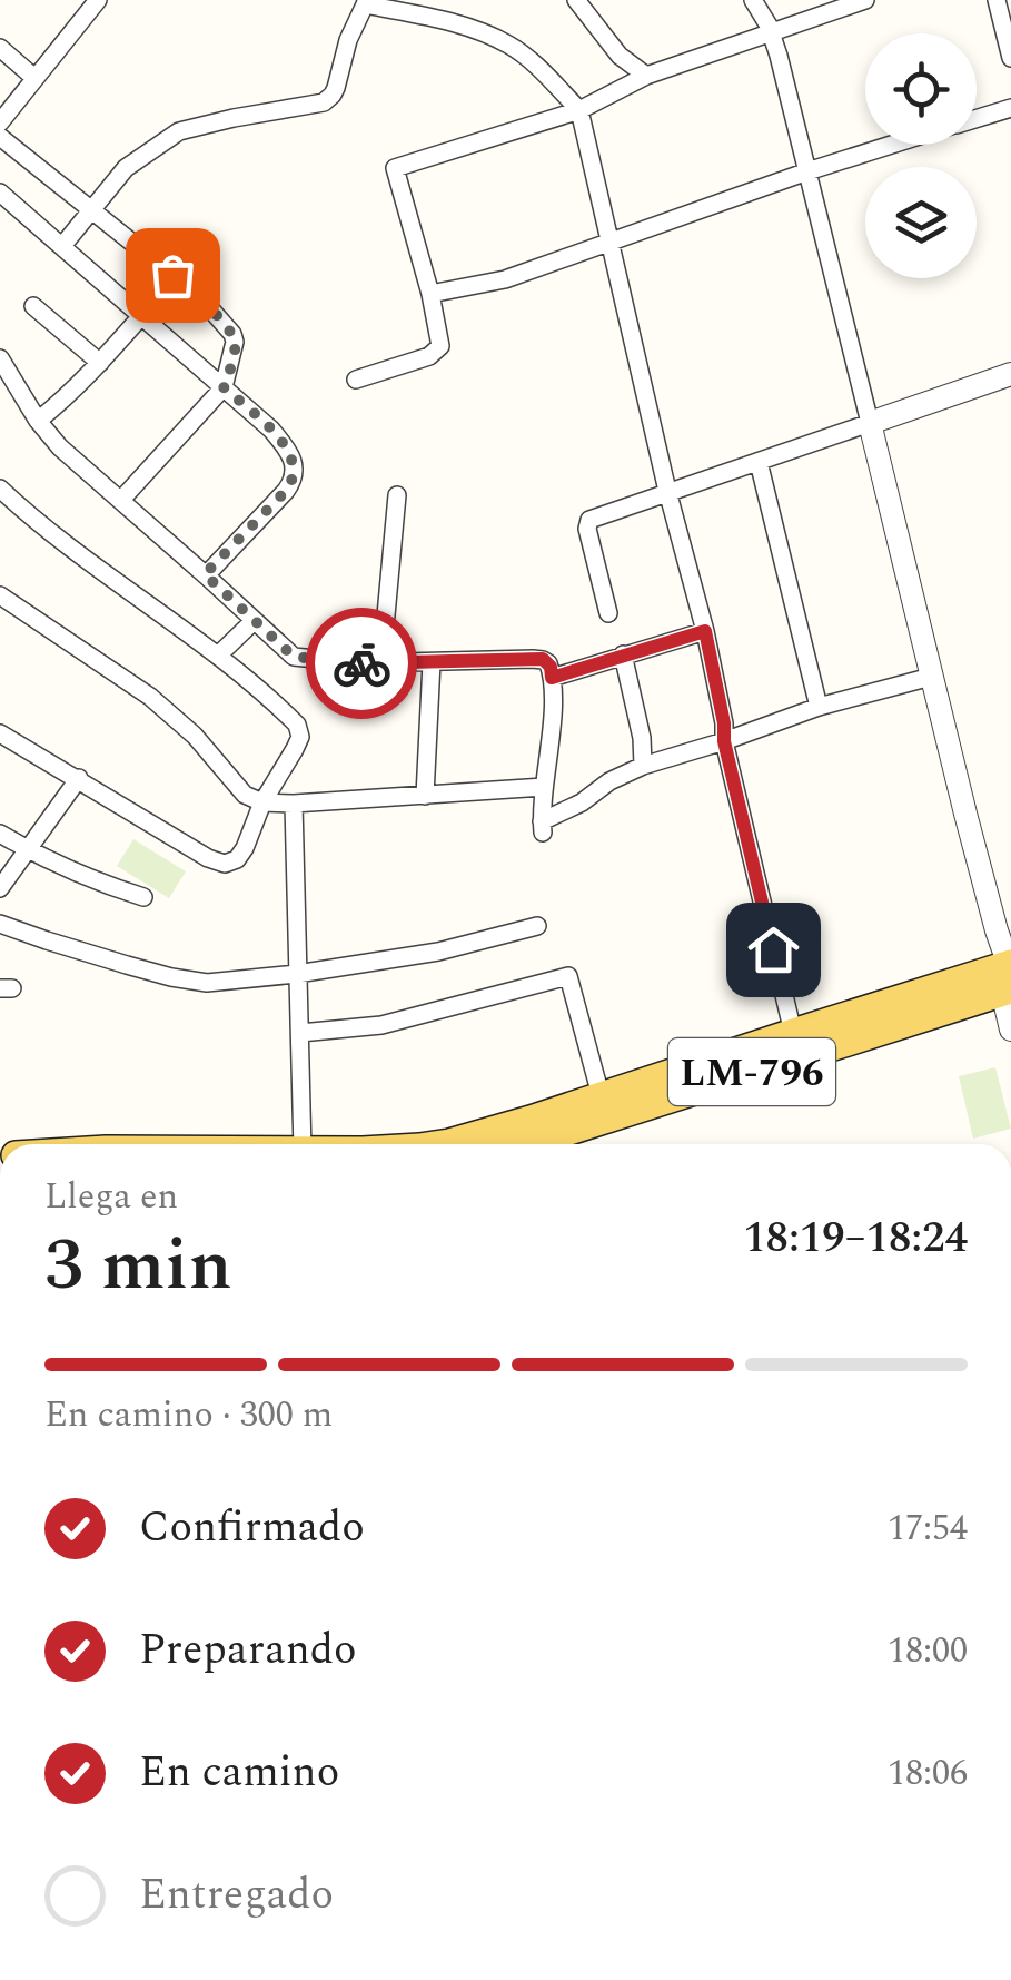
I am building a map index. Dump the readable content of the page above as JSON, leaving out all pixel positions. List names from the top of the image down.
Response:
{
  "streets": {
    "main road": ["LM-796"]
  },
  "page": {
    "heading": ["3 min", "Llega en", "18:19–18:24"],
    "bar": "En camino · 300 m",
    "list": [
      ["Confirmado", "17:54"],
      ["Preparando", "18:00"],
      ["En camino", "18:06"],
      "Entregado"
    ]
  }
}
